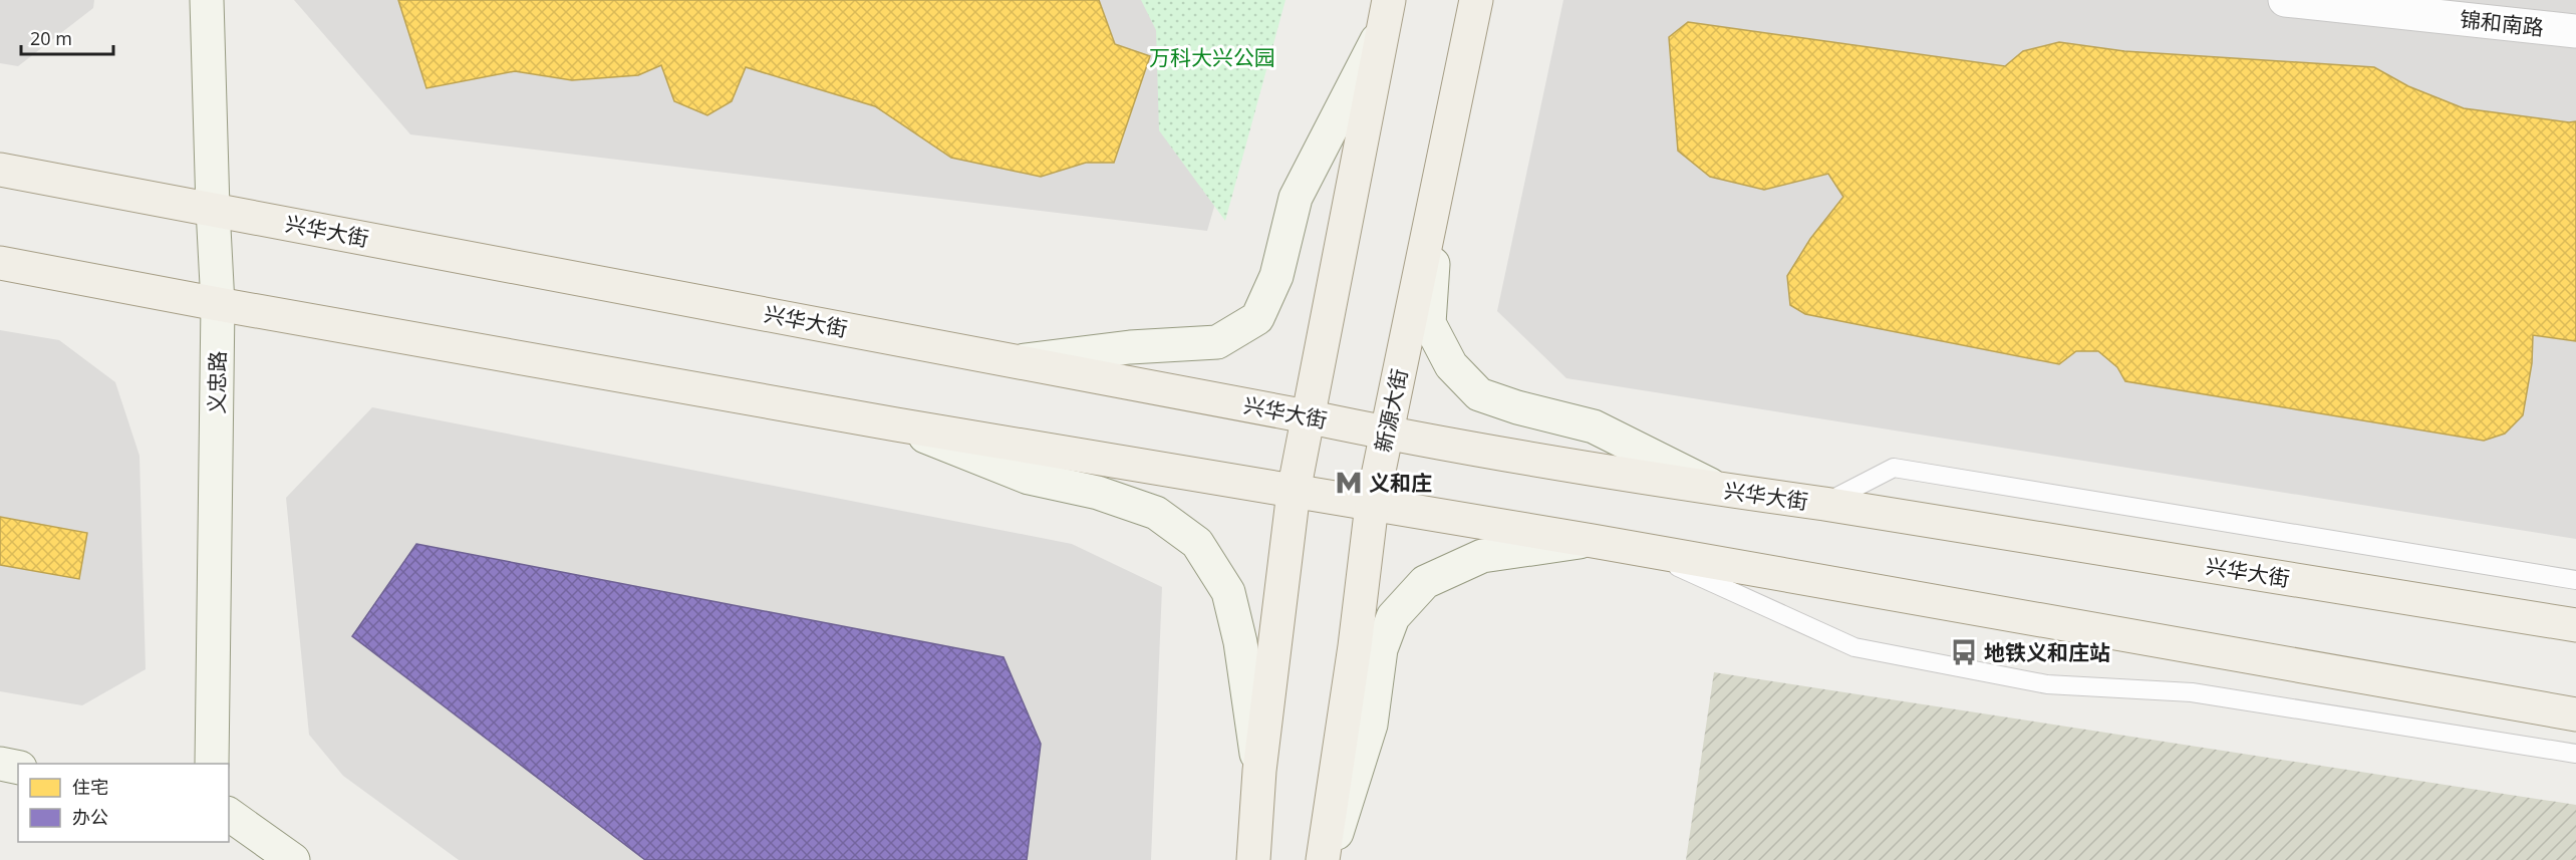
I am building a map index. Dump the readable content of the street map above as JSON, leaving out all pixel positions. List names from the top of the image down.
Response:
{
  "streets": {
    "main road": ["兴华大街", "义忠路", "新源大街"],
    "street": ["锦和南路"]
  },
  "crossings": [
    ["兴华大街", "义忠路"],
    ["兴华大街", "新源大街"]
  ],
  "parks": ["万科大兴公园"],
  "places": {
    "metro station": ["义和庄"],
    "bus stop": ["地铁义和庄站"]
  },
  "legend": ["住宅", "办公"],
  "scale_bar": "20 m"
}
